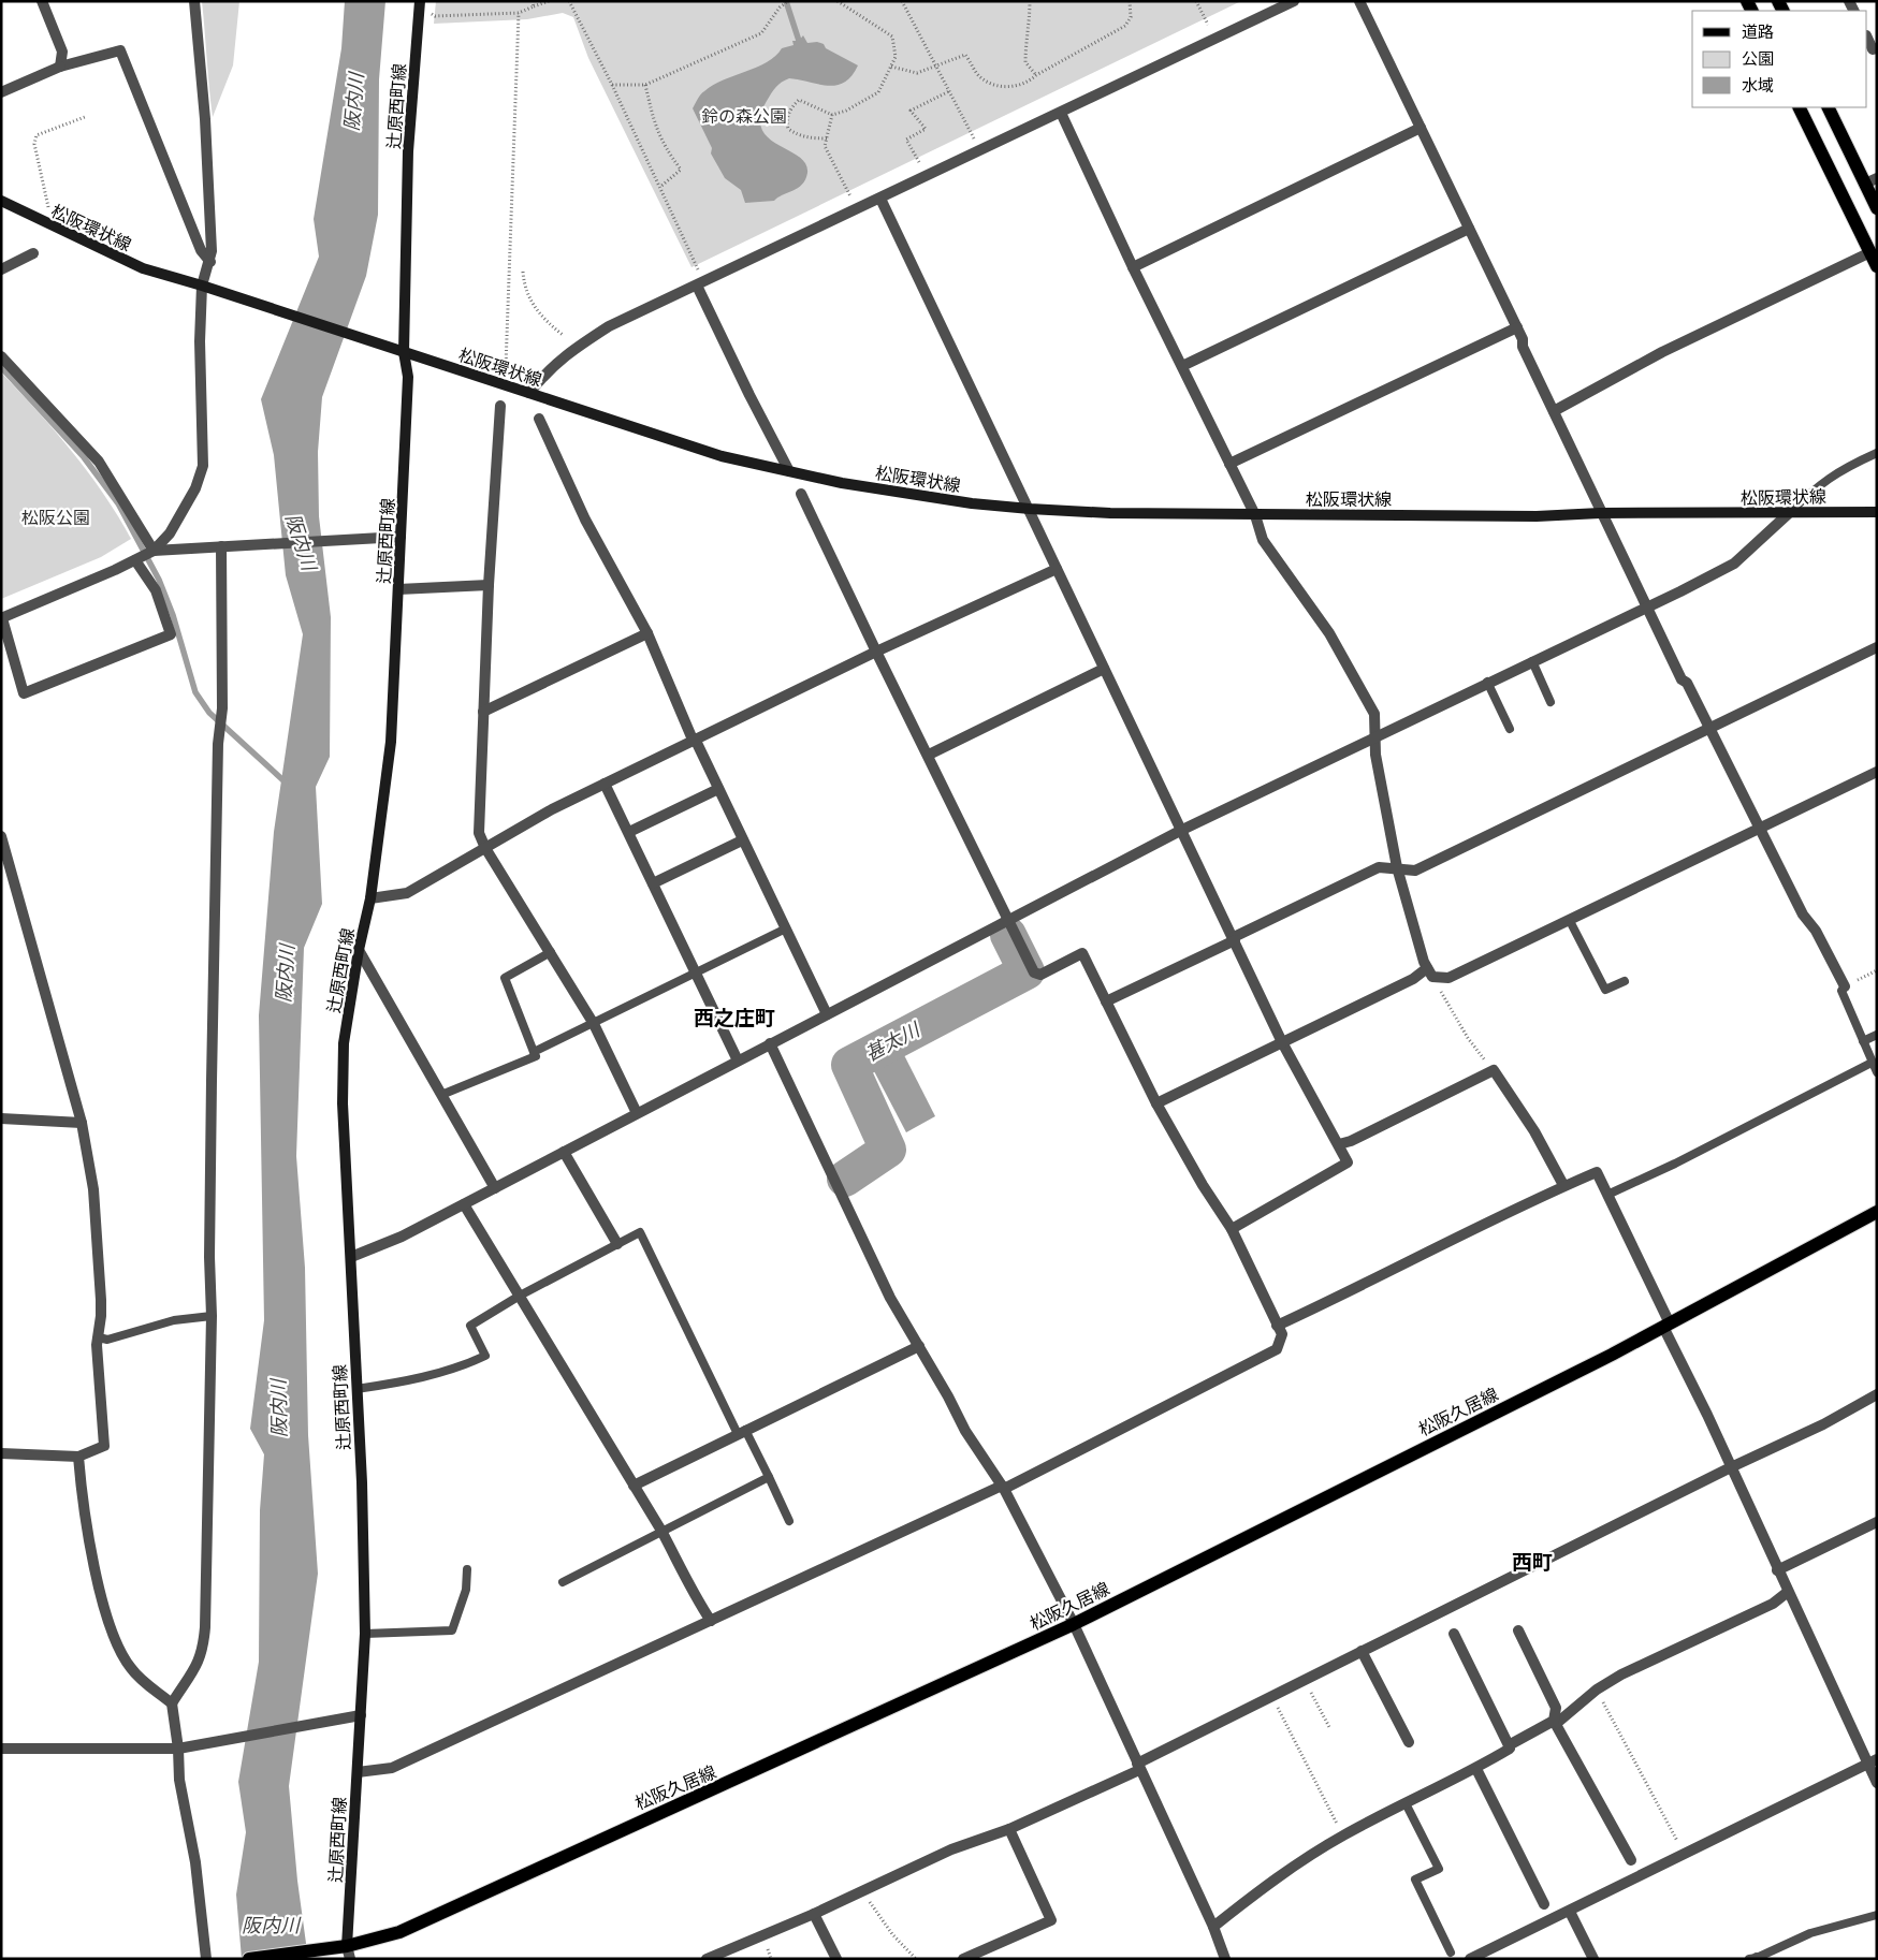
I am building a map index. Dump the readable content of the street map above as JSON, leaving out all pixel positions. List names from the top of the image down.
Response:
{
  "streets": {
    "main road": ["辻原西町線", "松阪環状線", "松阪久居線"]
  },
  "crossings": [
    ["辻原西町線", "松阪環状線"],
    ["辻原西町線", "松阪久居線"]
  ],
  "districts": ["西之庄町", "西町"],
  "water": ["阪内川", "甚太川"],
  "parks": ["鈴の森公園", "松阪公園"],
  "legend": ["道路", "公園", "水域"]
}
